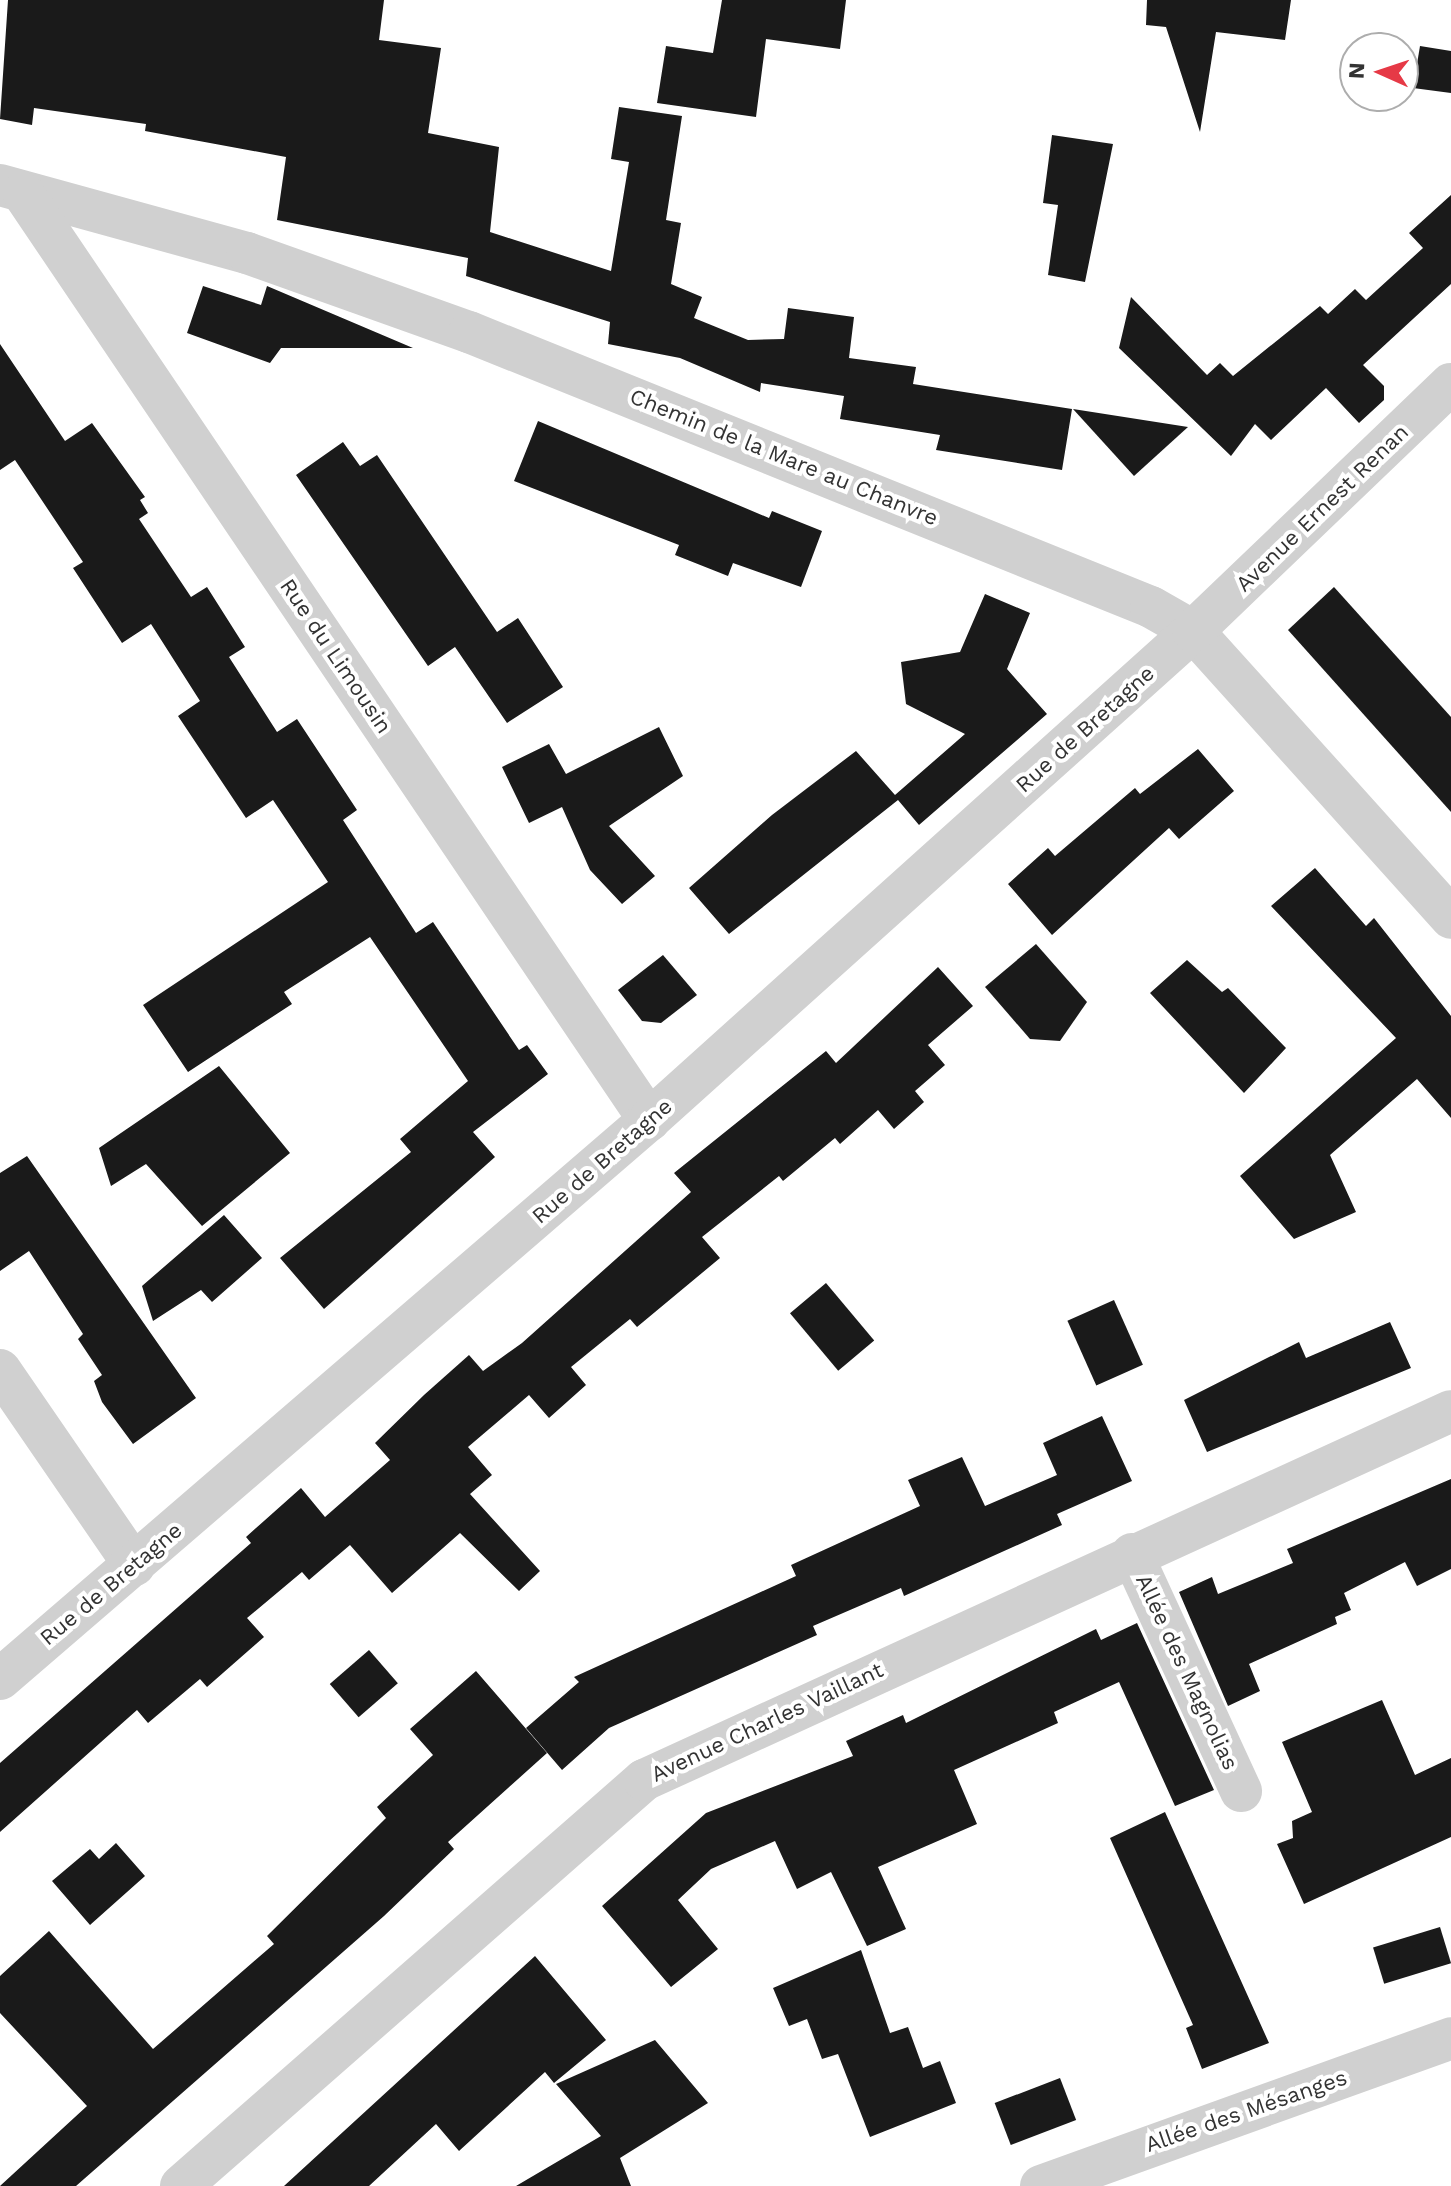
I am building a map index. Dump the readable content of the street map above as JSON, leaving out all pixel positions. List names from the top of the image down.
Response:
{
  "streets": {
    "street": [
      "Chemin de la Mare au Chanvre",
      "Avenue Ernest Renan",
      "Rue du Limousin",
      "Rue de Bretagne",
      "Allée des Magnolias",
      "Avenue Charles Vaillant",
      "Allée des Mésanges"
    ]
  },
  "crossings": [
    ["Chemin de la Mare au Chanvre", "Avenue Ernest Renan"],
    ["Chemin de la Mare au Chanvre", "Rue du Limousin"],
    ["Chemin de la Mare au Chanvre", "Rue de Bretagne"],
    ["Avenue Ernest Renan", "Rue de Bretagne"],
    ["Rue du Limousin", "Rue de Bretagne"],
    ["Allée des Magnolias", "Avenue Charles Vaillant"]
  ],
  "north": "left"
}
